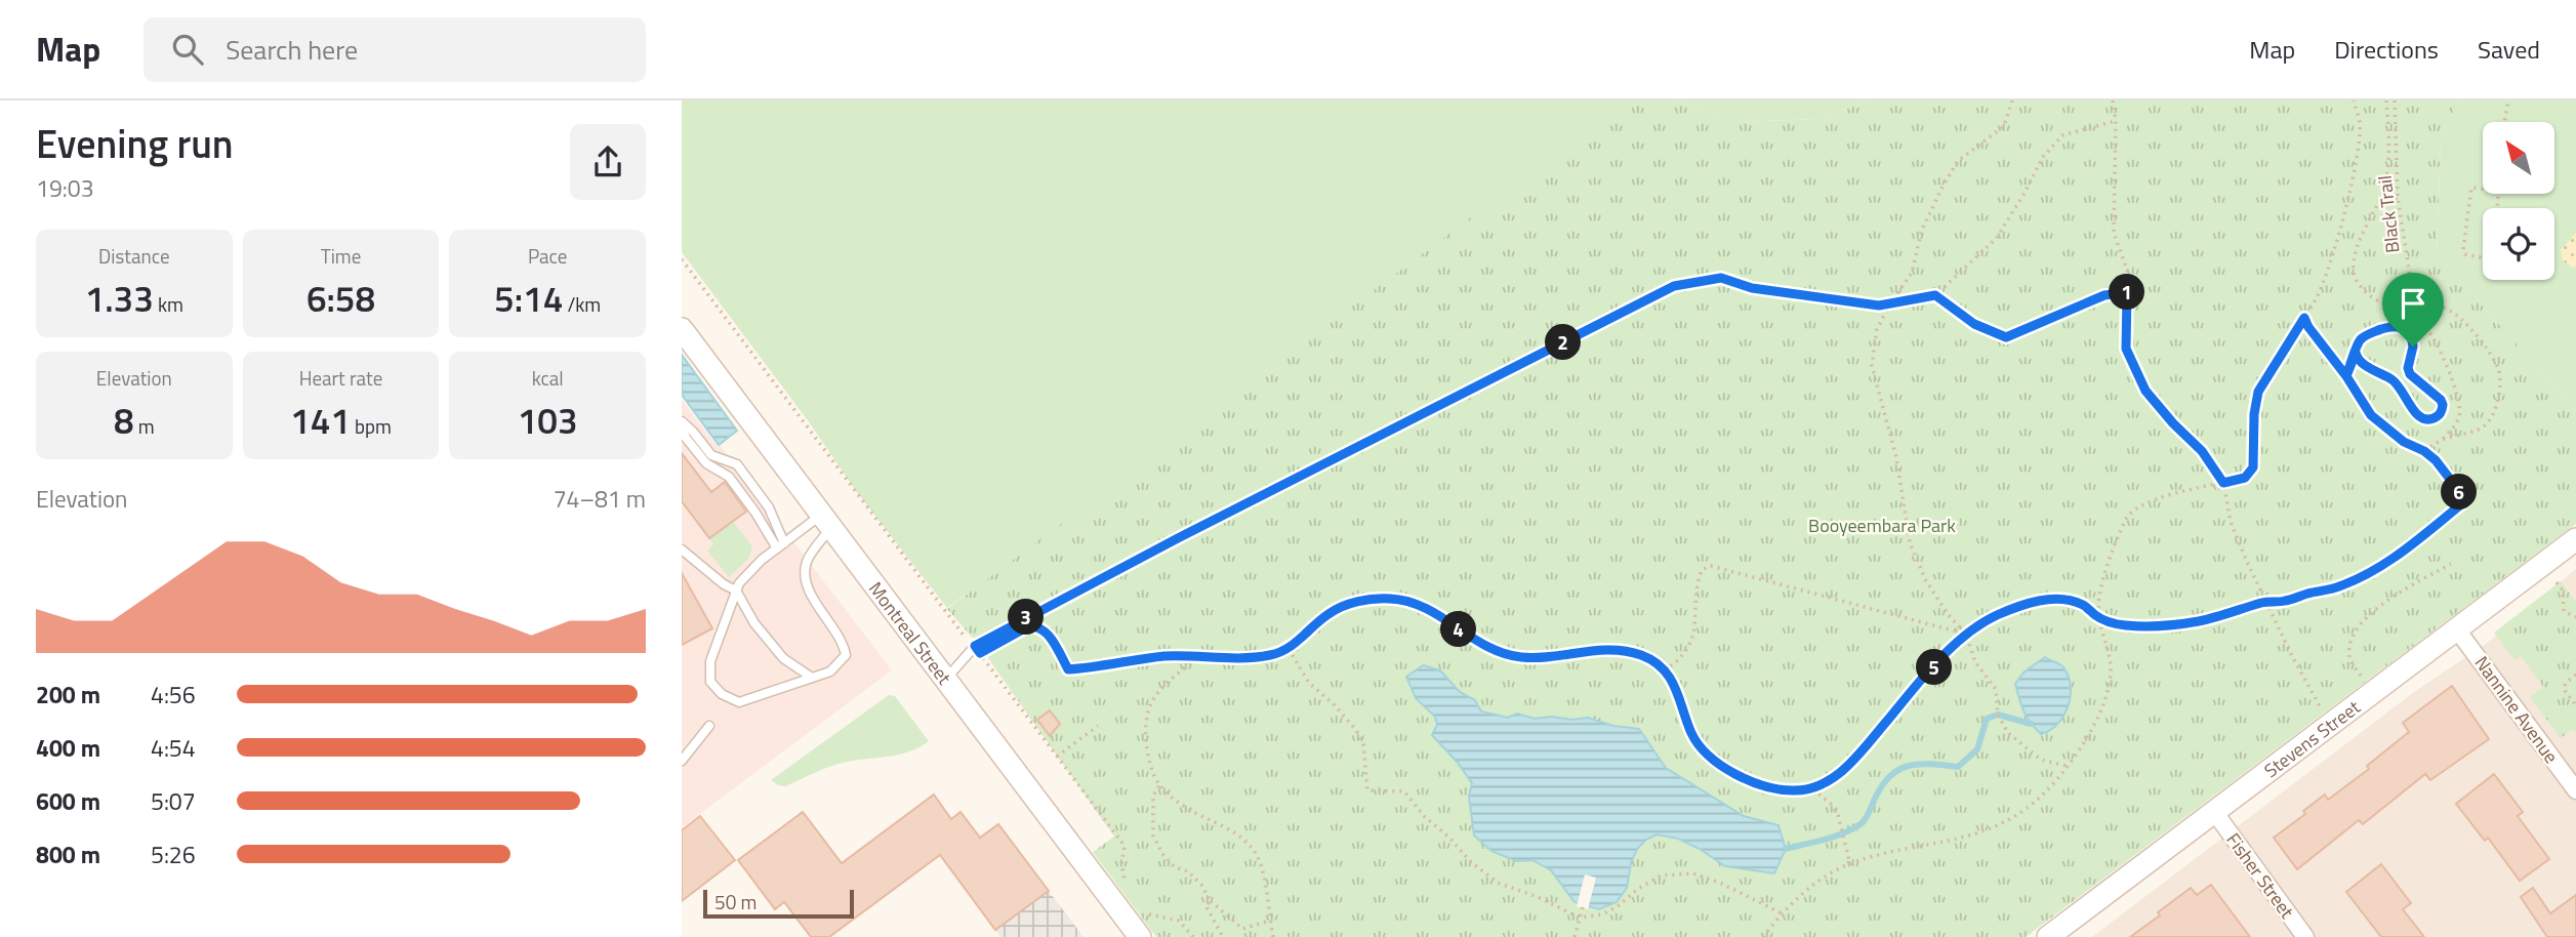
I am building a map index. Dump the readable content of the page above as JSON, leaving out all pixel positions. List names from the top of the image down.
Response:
{
  "streets": {
    "street": [
      "Montreal Street",
      "Nannine Avenue",
      "Stevens Street",
      "Fisher Street"
    ],
    "path": ["Black Trail"]
  },
  "crossings": [
    ["Nannine Avenue", "Stevens Street"],
    ["Stevens Street", "Fisher Street"]
  ],
  "parks": ["Booyeembara Park"],
  "scale_bar": "50 m",
  "north": "top left",
  "page": {
    "header": "Map",
    "search": "Search here",
    "nav": ["Map", "Directions", "Saved"],
    "heading": ["Evening run", "19:03"],
    "stats": [
      ["Distance", "1.33 km"],
      ["Time", "6:58"],
      ["Pace", "5:14 /km"],
      ["Elevation", "8 m"],
      ["Heart rate", "141 bpm"],
      ["kcal", "103"]
    ],
    "pins": [
      "1",
      "2",
      "6",
      "3",
      "4",
      "5"
    ],
    "chart": ["Elevation", "74–81 m"],
    "list": [
      {
        "name": "200 m",
        "note": "4:56"
      },
      {
        "name": "400 m",
        "note": "4:54"
      },
      {
        "name": "600 m",
        "note": "5:07"
      },
      {
        "name": "800 m",
        "note": "5:26"
      }
    ],
    "scale": "50 m"
  }
}
